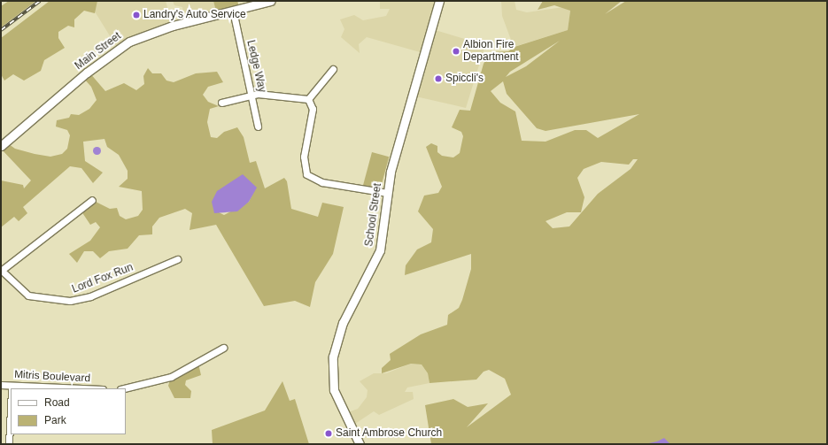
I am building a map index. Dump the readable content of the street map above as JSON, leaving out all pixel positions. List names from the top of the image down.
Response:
{
  "streets": {
    "street": [
      "Main Street",
      "Ledge Way",
      "School Street",
      "Lord Fox Run",
      "Mitris Boulevard"
    ]
  },
  "crossings": [
    ["Main Street", "Ledge Way"]
  ],
  "places": [
    "Landry's Auto Service",
    "Albion Fire Department",
    "Spiccli's",
    "Saint Ambrose Church"
  ],
  "legend": ["Road", "Park"]
}
